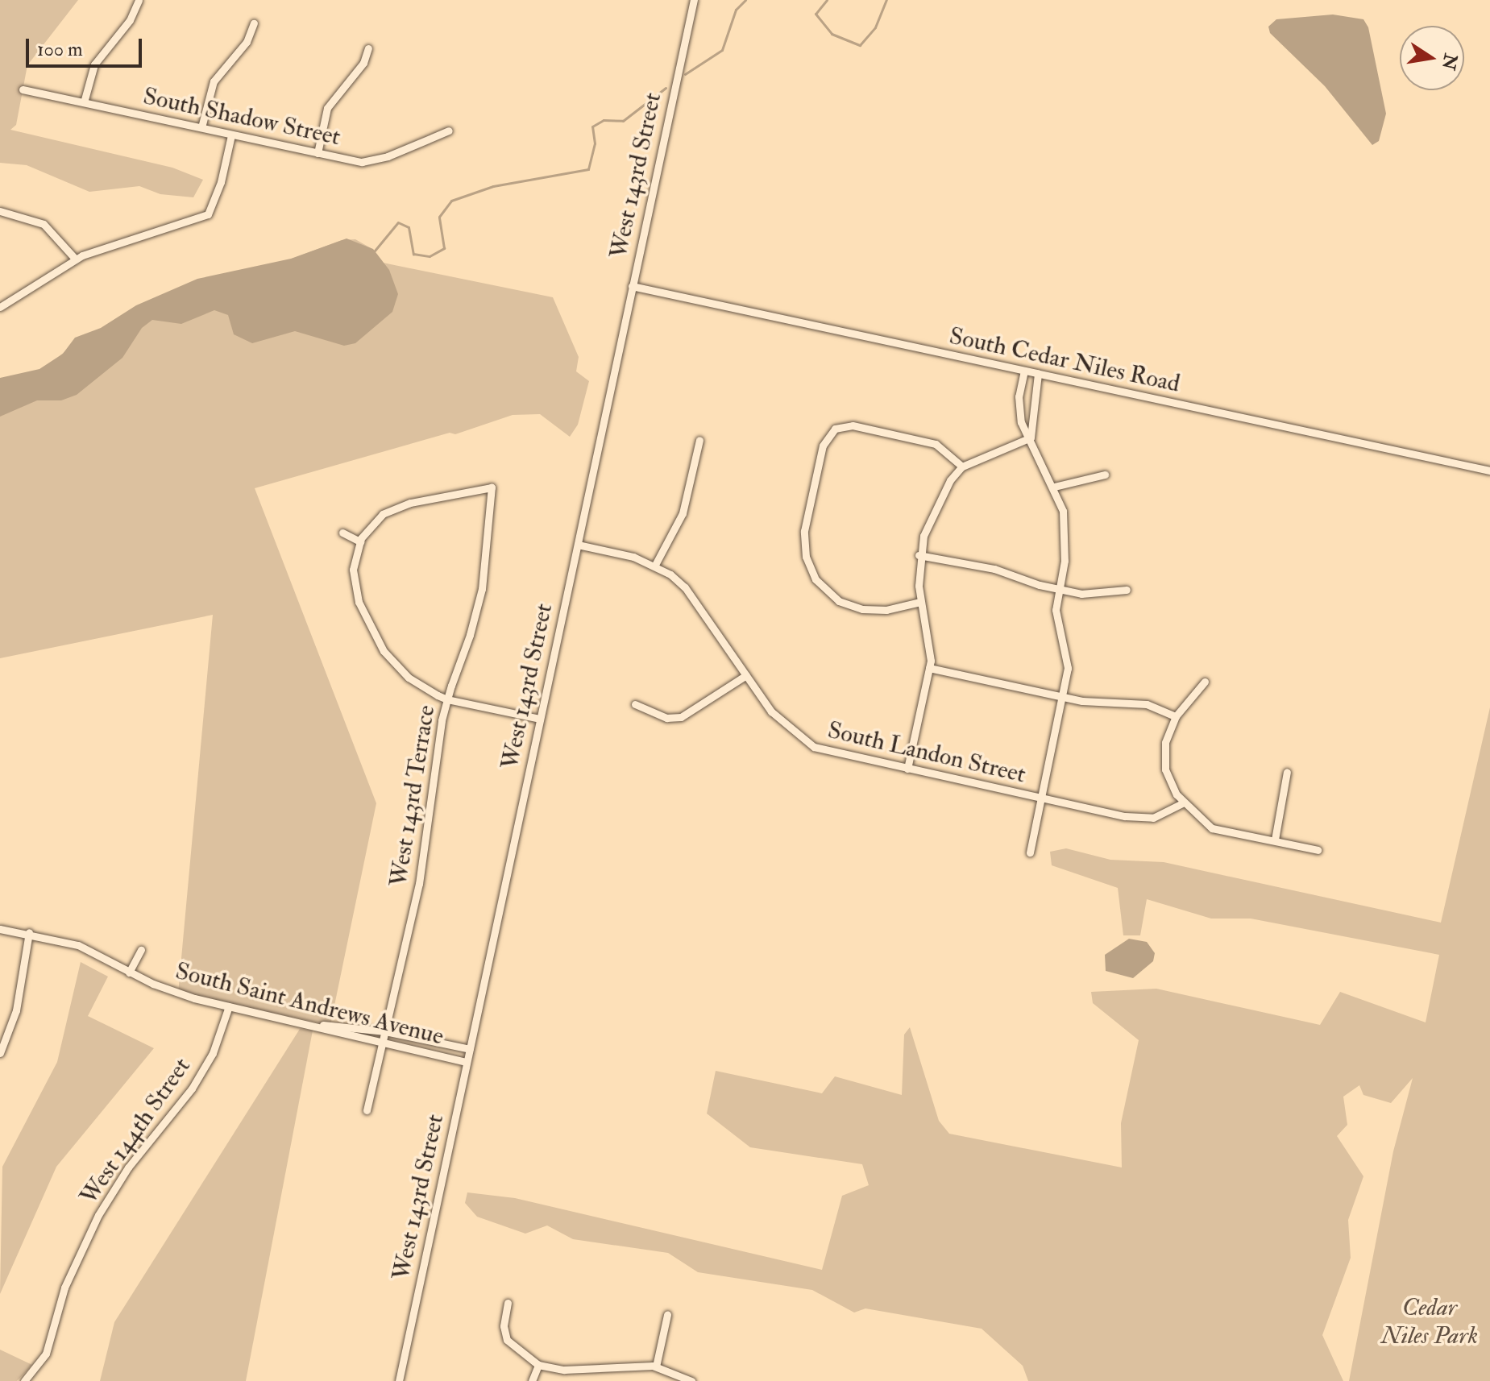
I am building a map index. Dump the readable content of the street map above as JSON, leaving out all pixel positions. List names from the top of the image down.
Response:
{
  "streets": {
    "street": [
      "South Shadow Street",
      "West 143rd Street",
      "South Cedar Niles Road",
      "South Landon Street",
      "West 143rd Terrace",
      "South Saint Andrews Avenue",
      "West 144th Street"
    ]
  },
  "crossings": [
    ["West 143rd Street", "South Cedar Niles Road"],
    ["West 143rd Street", "South Landon Street"],
    ["West 143rd Street", "South Saint Andrews Avenue"],
    ["West 143rd Terrace", "South Saint Andrews Avenue"],
    ["South Saint Andrews Avenue", "West 144th Street"]
  ],
  "parks": ["Cedar Niles Park"],
  "scale_bar": "100 m",
  "north": "right"
}
